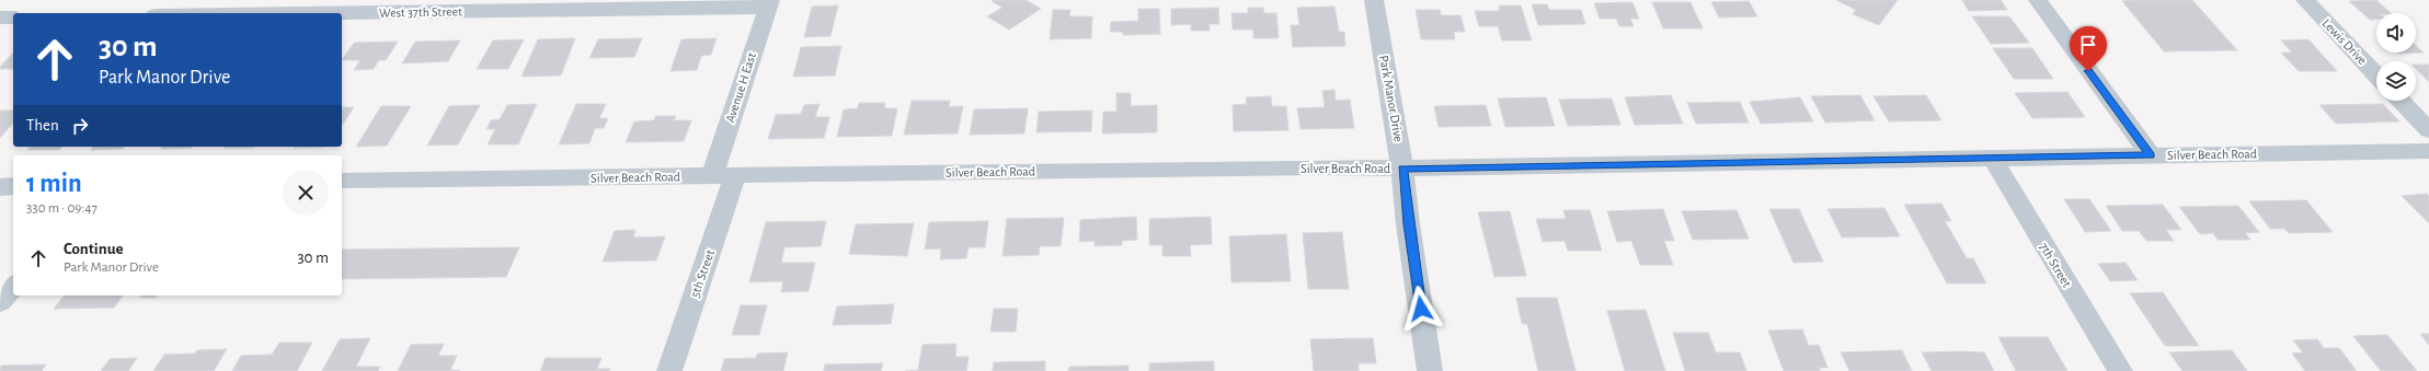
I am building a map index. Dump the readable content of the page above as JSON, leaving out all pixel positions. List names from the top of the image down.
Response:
{
  "streets": {
    "street": [
      "West 37th Street",
      "Lewis Drive",
      "Avenue H East",
      "Park Manor Drive",
      "Silver Beach Road",
      "7th Street",
      "5th Street"
    ]
  },
  "crossings": [
    ["West 37th Street", "Avenue H East"],
    ["Avenue H East", "Silver Beach Road"],
    ["Avenue H East", "5th Street"],
    ["Park Manor Drive", "Silver Beach Road"],
    ["Silver Beach Road", "7th Street"],
    ["Silver Beach Road", "5th Street"]
  ],
  "page": {
    "turn": ["30 m", "Park Manor Drive"],
    "then": "Then",
    "heading": ["1 min", "330 m · 09:47"],
    "list": [
      {
        "name": "Continue",
        "note": "Park Manor Drive",
        "value": "30 m"
      }
    ]
  }
}
